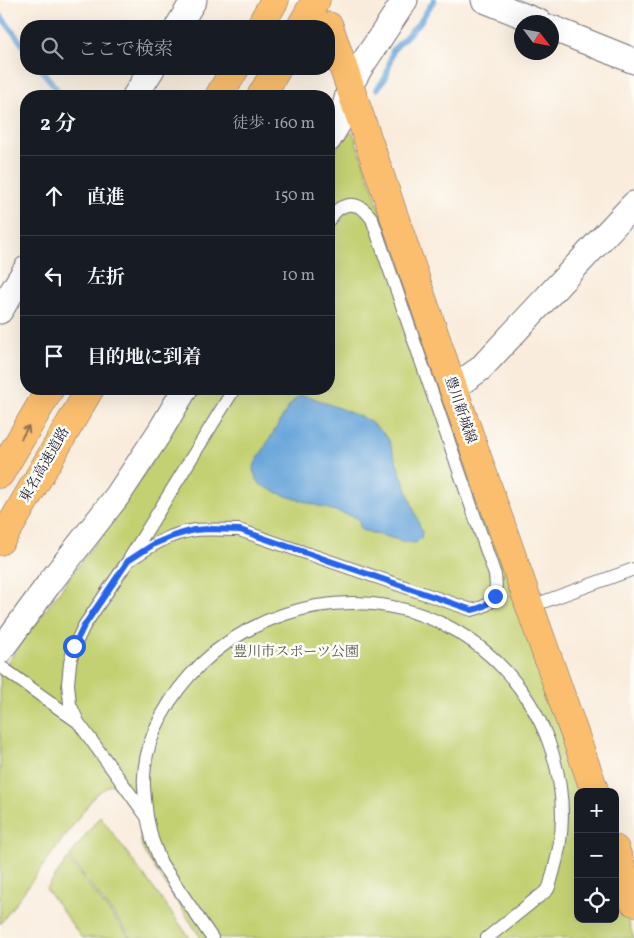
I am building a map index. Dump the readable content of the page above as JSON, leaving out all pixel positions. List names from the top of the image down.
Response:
{
  "streets": {
    "main road": ["豊川新城線", "東名高速道路"]
  },
  "parks": ["豊川市スポーツ公園"],
  "north": "bottom right",
  "page": {
    "search": "ここで検索",
    "heading": ["2 分", "徒歩 · 160 m"],
    "list": [
      ["直進", "150 m"],
      ["左折", "10 m"],
      "目的地に到着"
    ],
    "map_buttons": ["+", "−"]
  }
}
